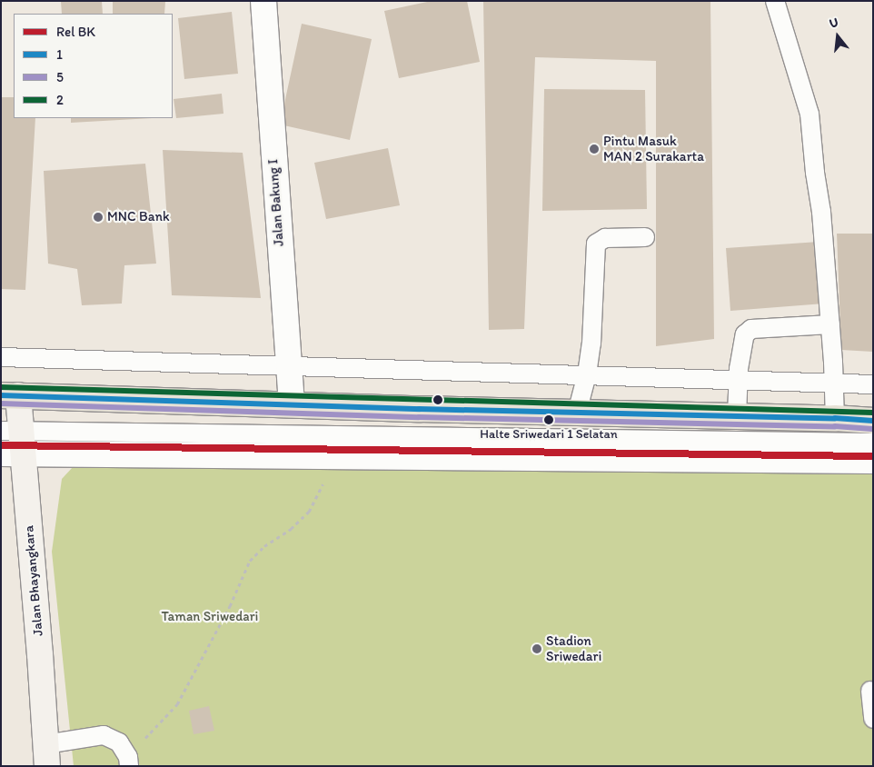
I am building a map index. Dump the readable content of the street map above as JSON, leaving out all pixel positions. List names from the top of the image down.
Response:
{
  "streets": {
    "main road": ["Jalan Bhayangkara"],
    "street": ["Jalan Bakung I"]
  },
  "parks": ["Taman Sriwedari"],
  "places": [
    "Pintu Masuk MAN 2 Surakarta",
    "MNC Bank",
    "Halte Sriwedari 1 Selatan",
    "Stadion Sriwedari"
  ],
  "lines": [
    "transit line 2",
    "transit line 1",
    "transit line 5",
    "rail line BK"
  ],
  "legend": [
    "Rel BK",
    "1",
    "5",
    "2"
  ],
  "north": "top"
}
